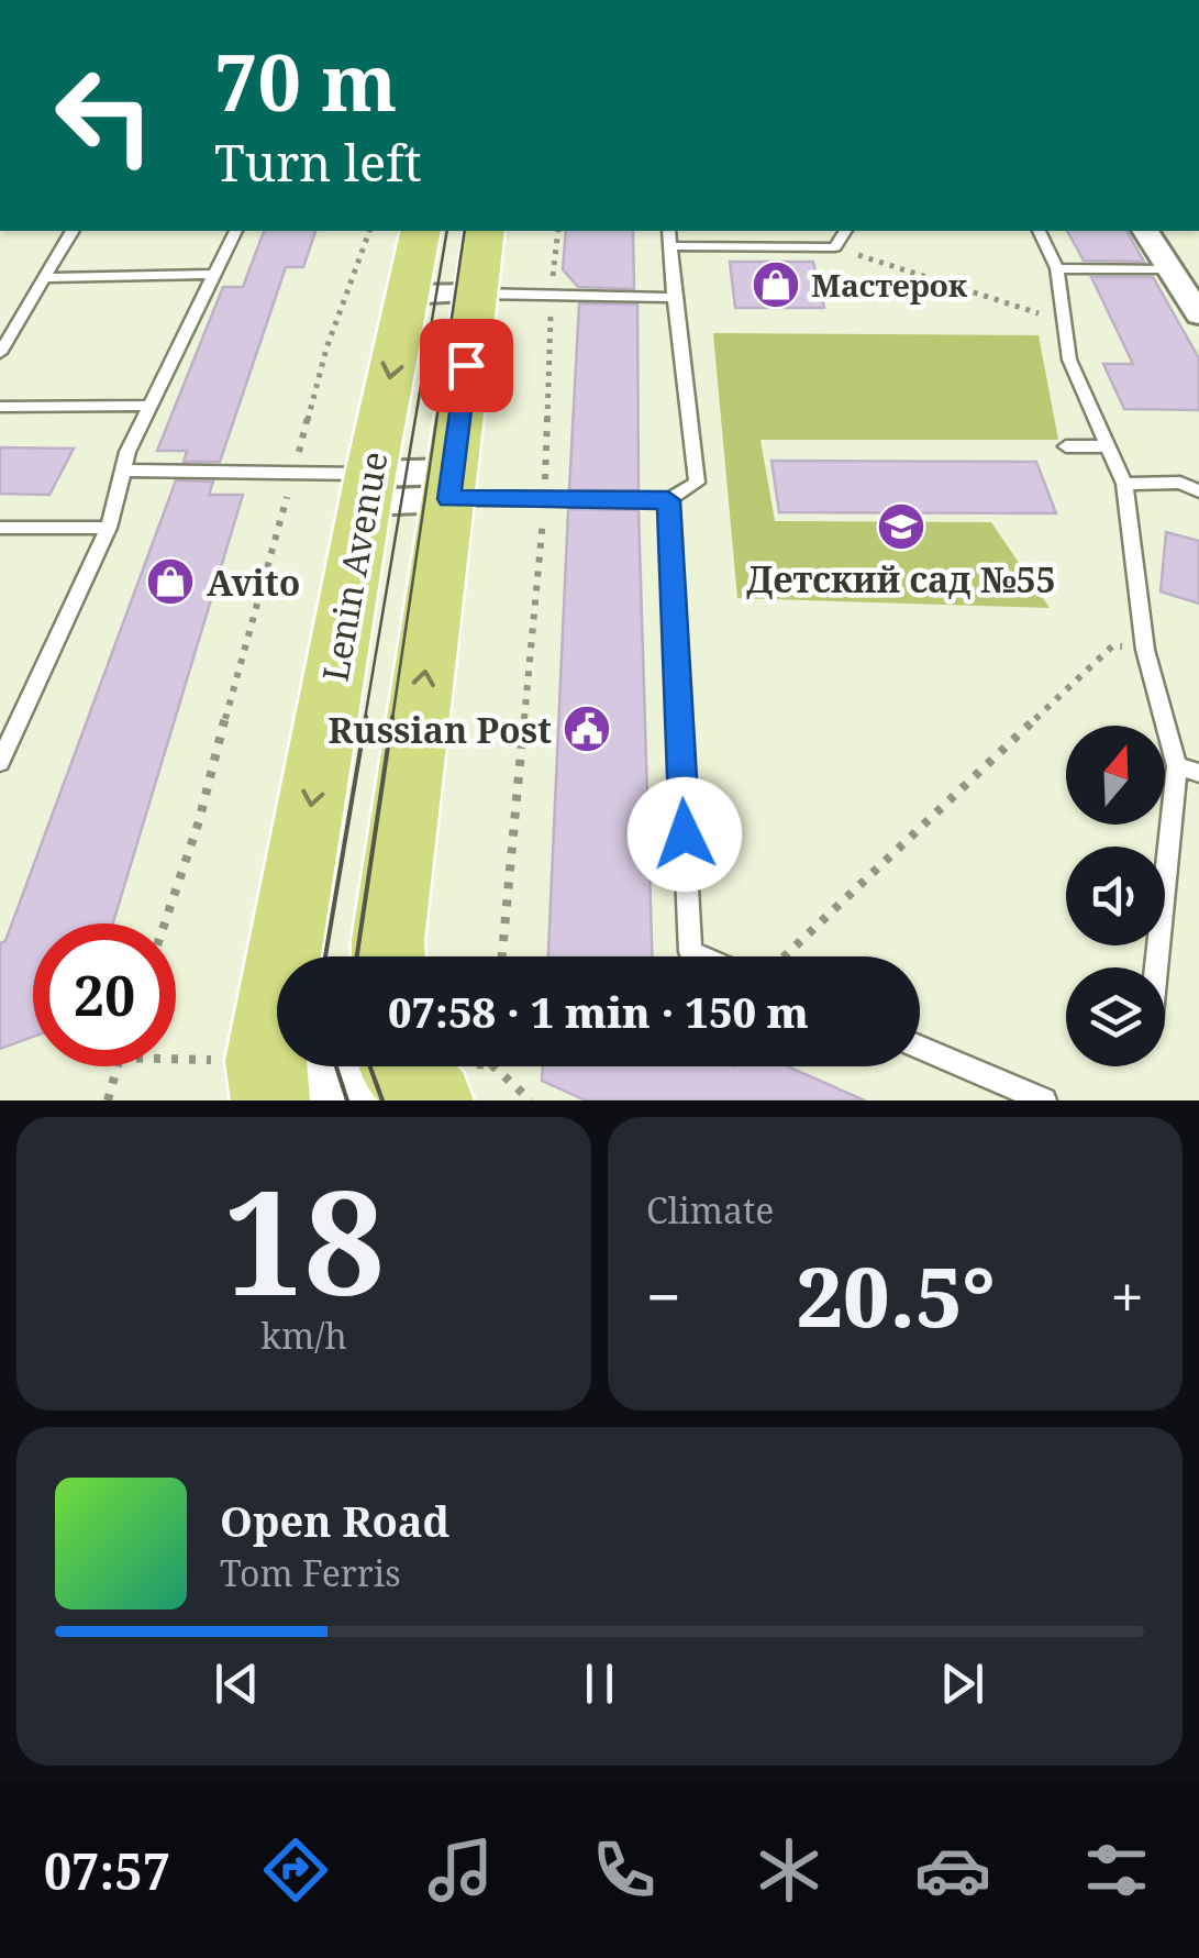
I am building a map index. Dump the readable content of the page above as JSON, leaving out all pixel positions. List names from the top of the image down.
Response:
{
  "streets": {
    "main road": ["Lenin Avenue"]
  },
  "places": {
    "shop": ["Мастерок", "Avito"],
    "school or university": ["Детский сад №55"],
    "public building": ["Russian Post"]
  },
  "north": "top",
  "page": {
    "turn": ["70 m", "Turn left"],
    "limit": "20",
    "trip": "07:58 · 1 min · 150 m",
    "tile": [
      ["18", "km/h"],
      "Climate"
    ],
    "heat": ["−", "20.5°", "+"],
    "song": ["Open Road", "Tom Ferris"],
    "tabs": "07:57"
  }
}
